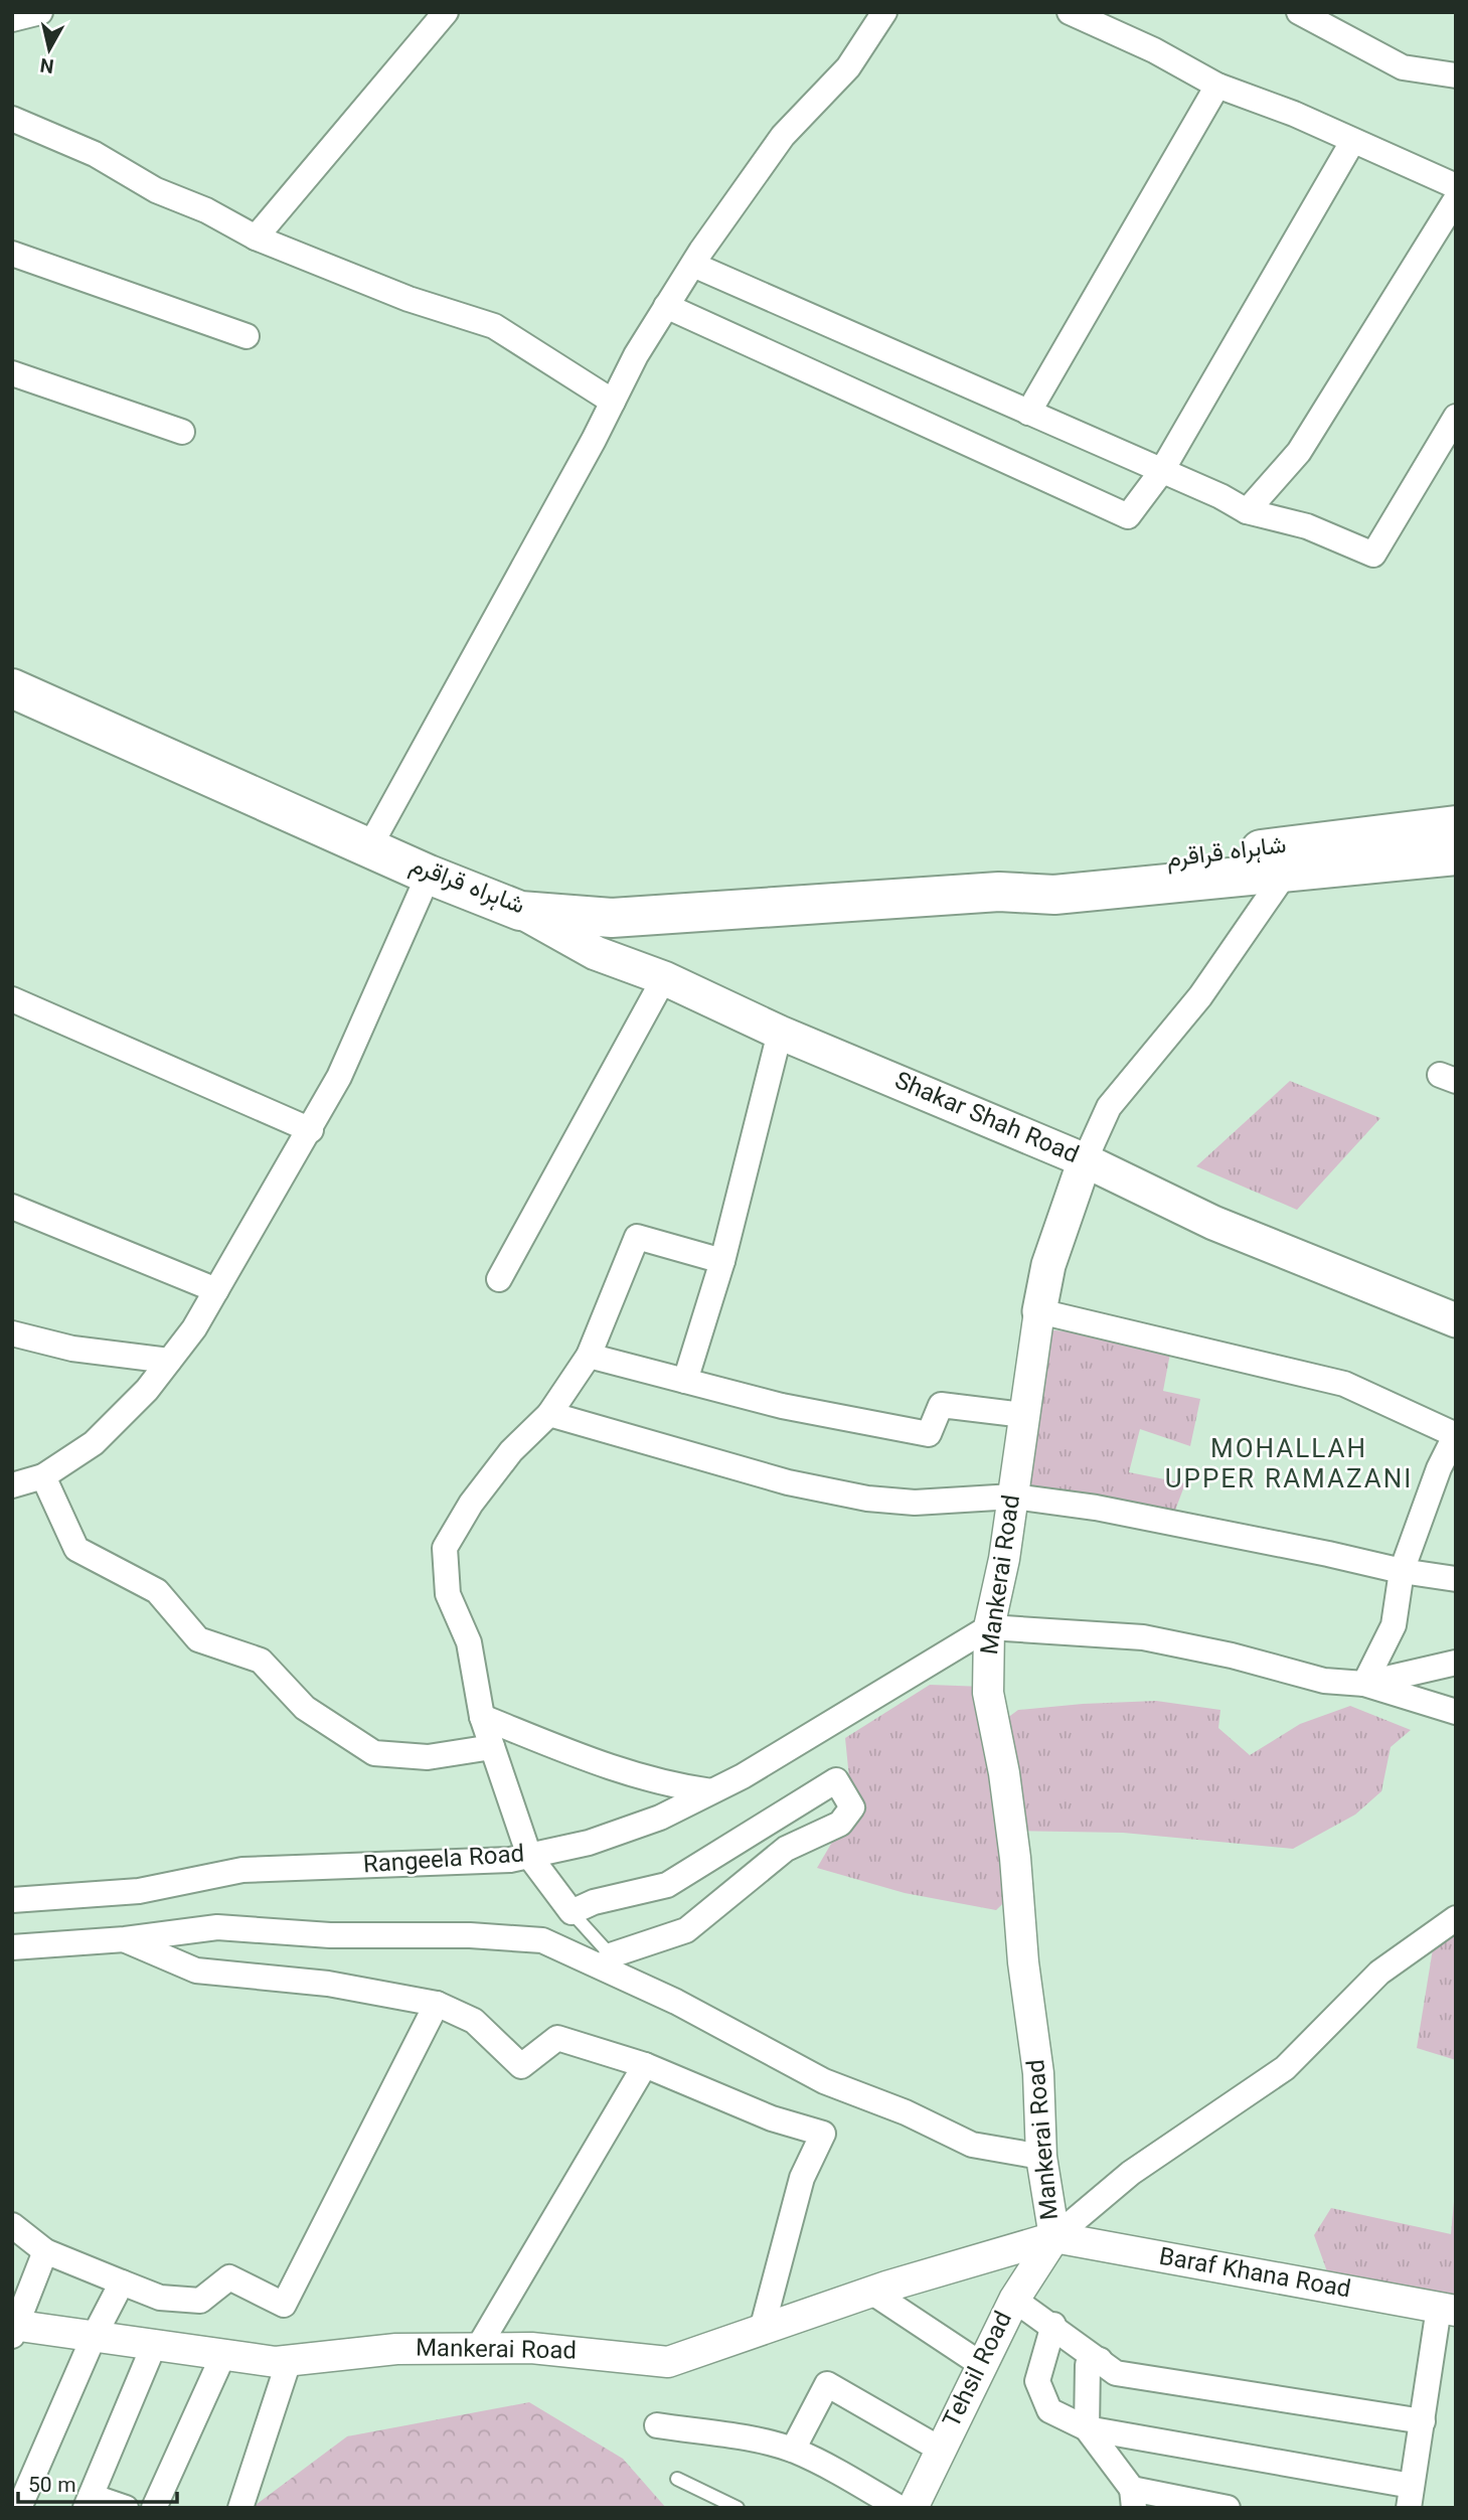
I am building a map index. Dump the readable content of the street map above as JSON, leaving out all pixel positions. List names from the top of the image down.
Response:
{
  "streets": {
    "highway": ["شاہراہ قراقرم"],
    "main road": ["Shakar Shah Road", "Mankerai Road"],
    "street": ["Rangeela Road", "Baraf Khana Road", "Tehsil Road"]
  },
  "crossings": [
    ["شاہراہ قراقرم", "Shakar Shah Road"],
    ["Shakar Shah Road", "Mankerai Road"],
    ["Mankerai Road", "Rangeela Road"],
    ["Mankerai Road", "Baraf Khana Road"],
    ["Mankerai Road", "Tehsil Road"],
    ["Baraf Khana Road", "Tehsil Road"]
  ],
  "districts": ["MOHALLAH UPPER RAMAZANI"],
  "scale_bar": "50 m",
  "north": "bottom"
}
